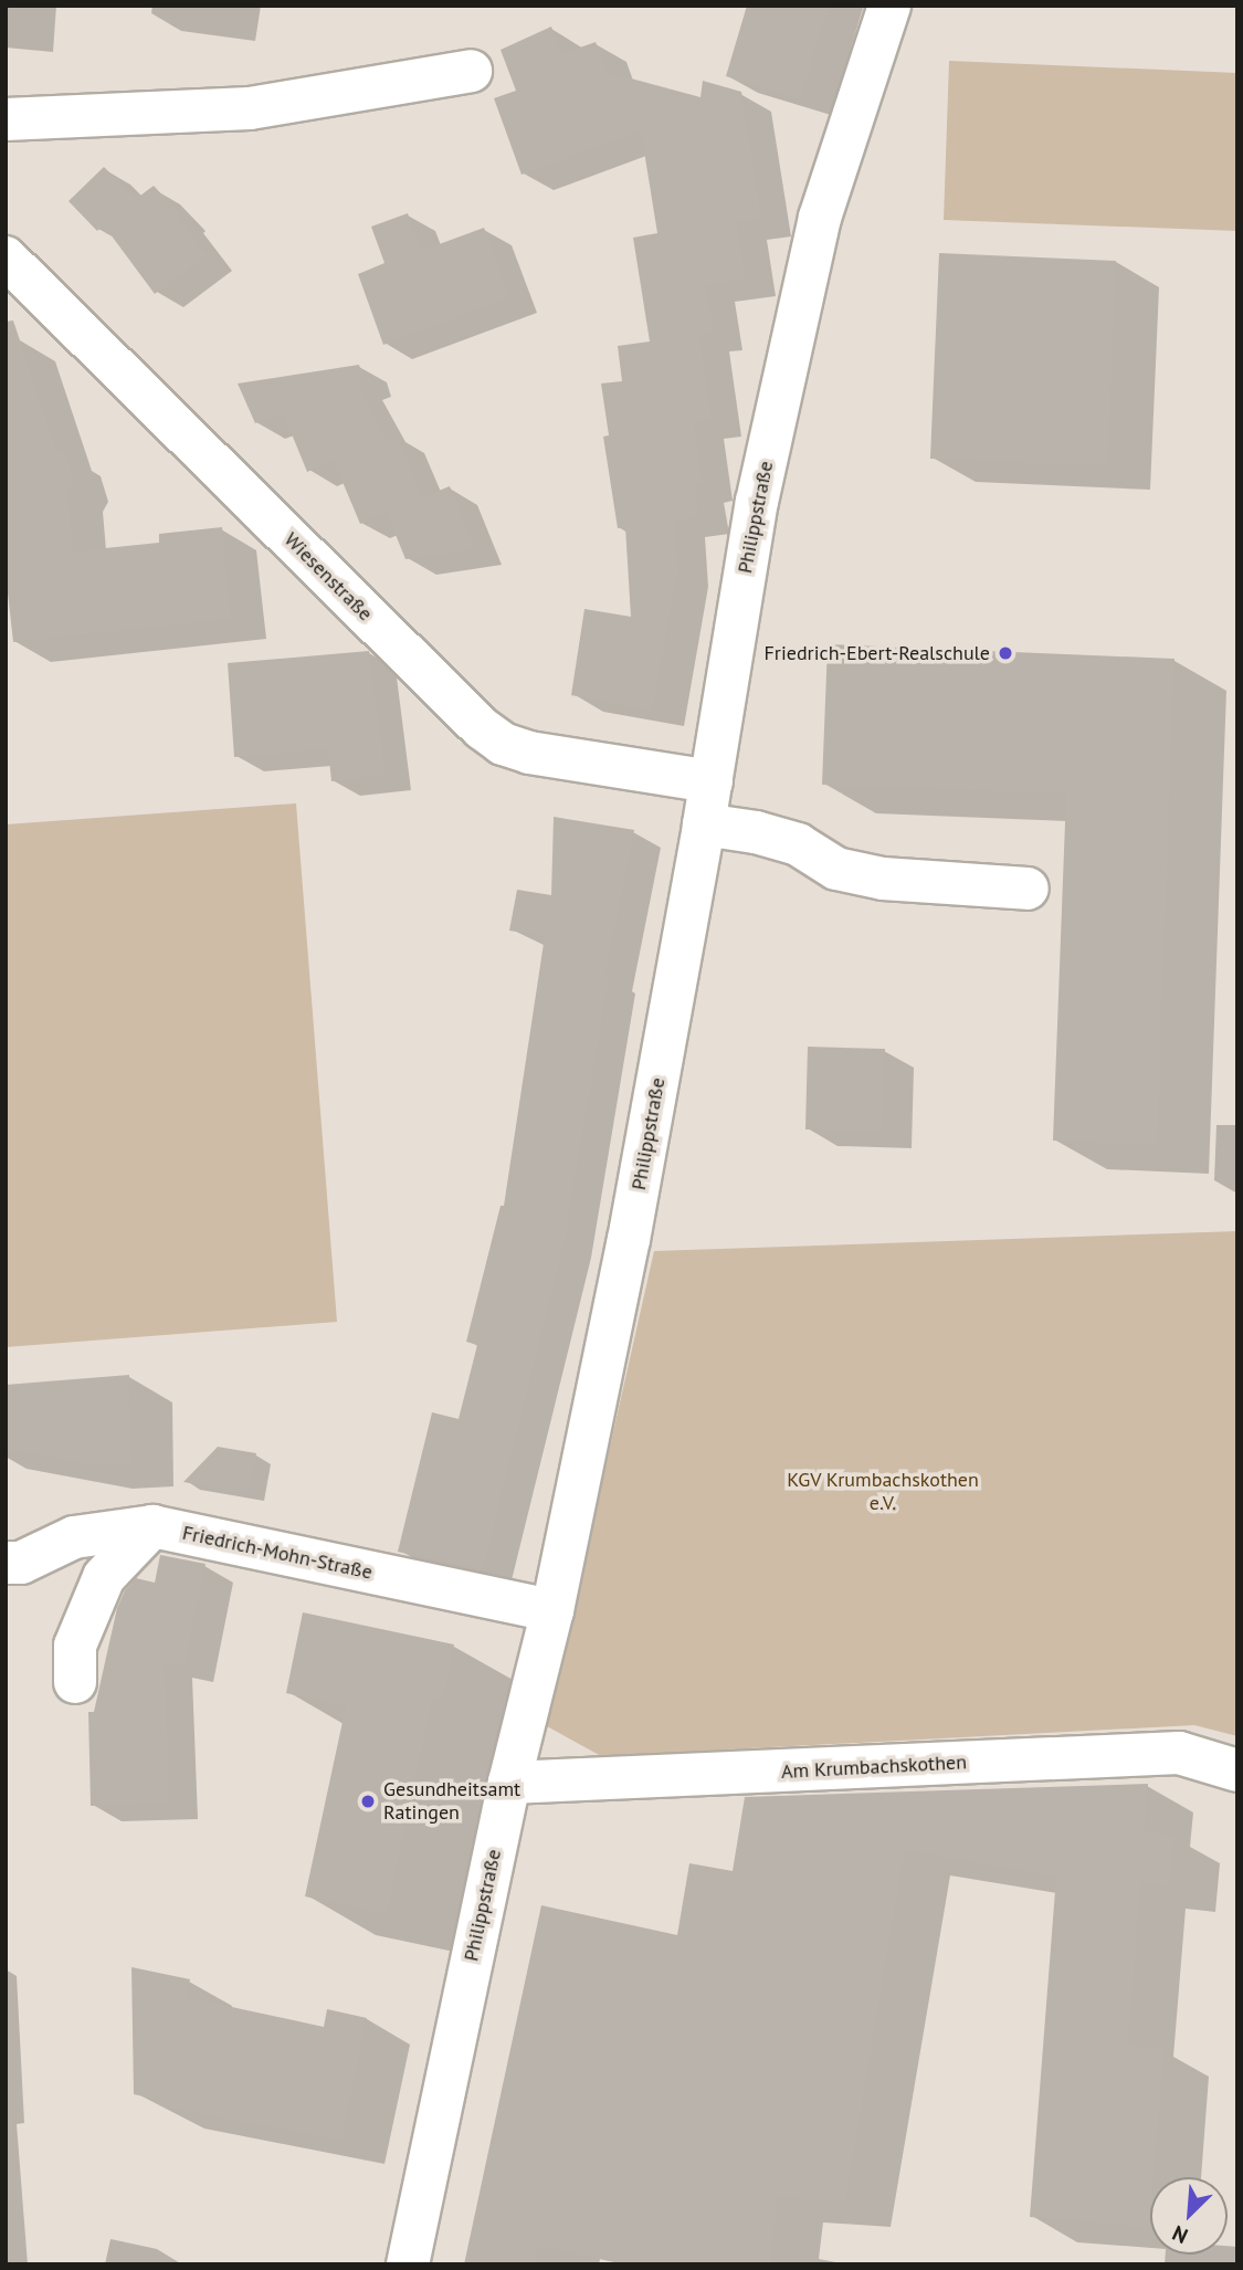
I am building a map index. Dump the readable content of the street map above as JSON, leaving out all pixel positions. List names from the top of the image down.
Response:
{
  "streets": {
    "street": [
      "Philippstraße",
      "Wiesenstraße",
      "Friedrich-Mohn-Straße",
      "Am Krumbachskothen"
    ]
  },
  "crossings": [
    ["Philippstraße", "Wiesenstraße"],
    ["Philippstraße", "Friedrich-Mohn-Straße"],
    ["Philippstraße", "Am Krumbachskothen"]
  ],
  "parks": ["KGV Krumbachskothen e.V."],
  "places": ["Friedrich-Ebert-Realschule", "Gesundheitsamt Ratingen"],
  "north": "bottom left"
}
